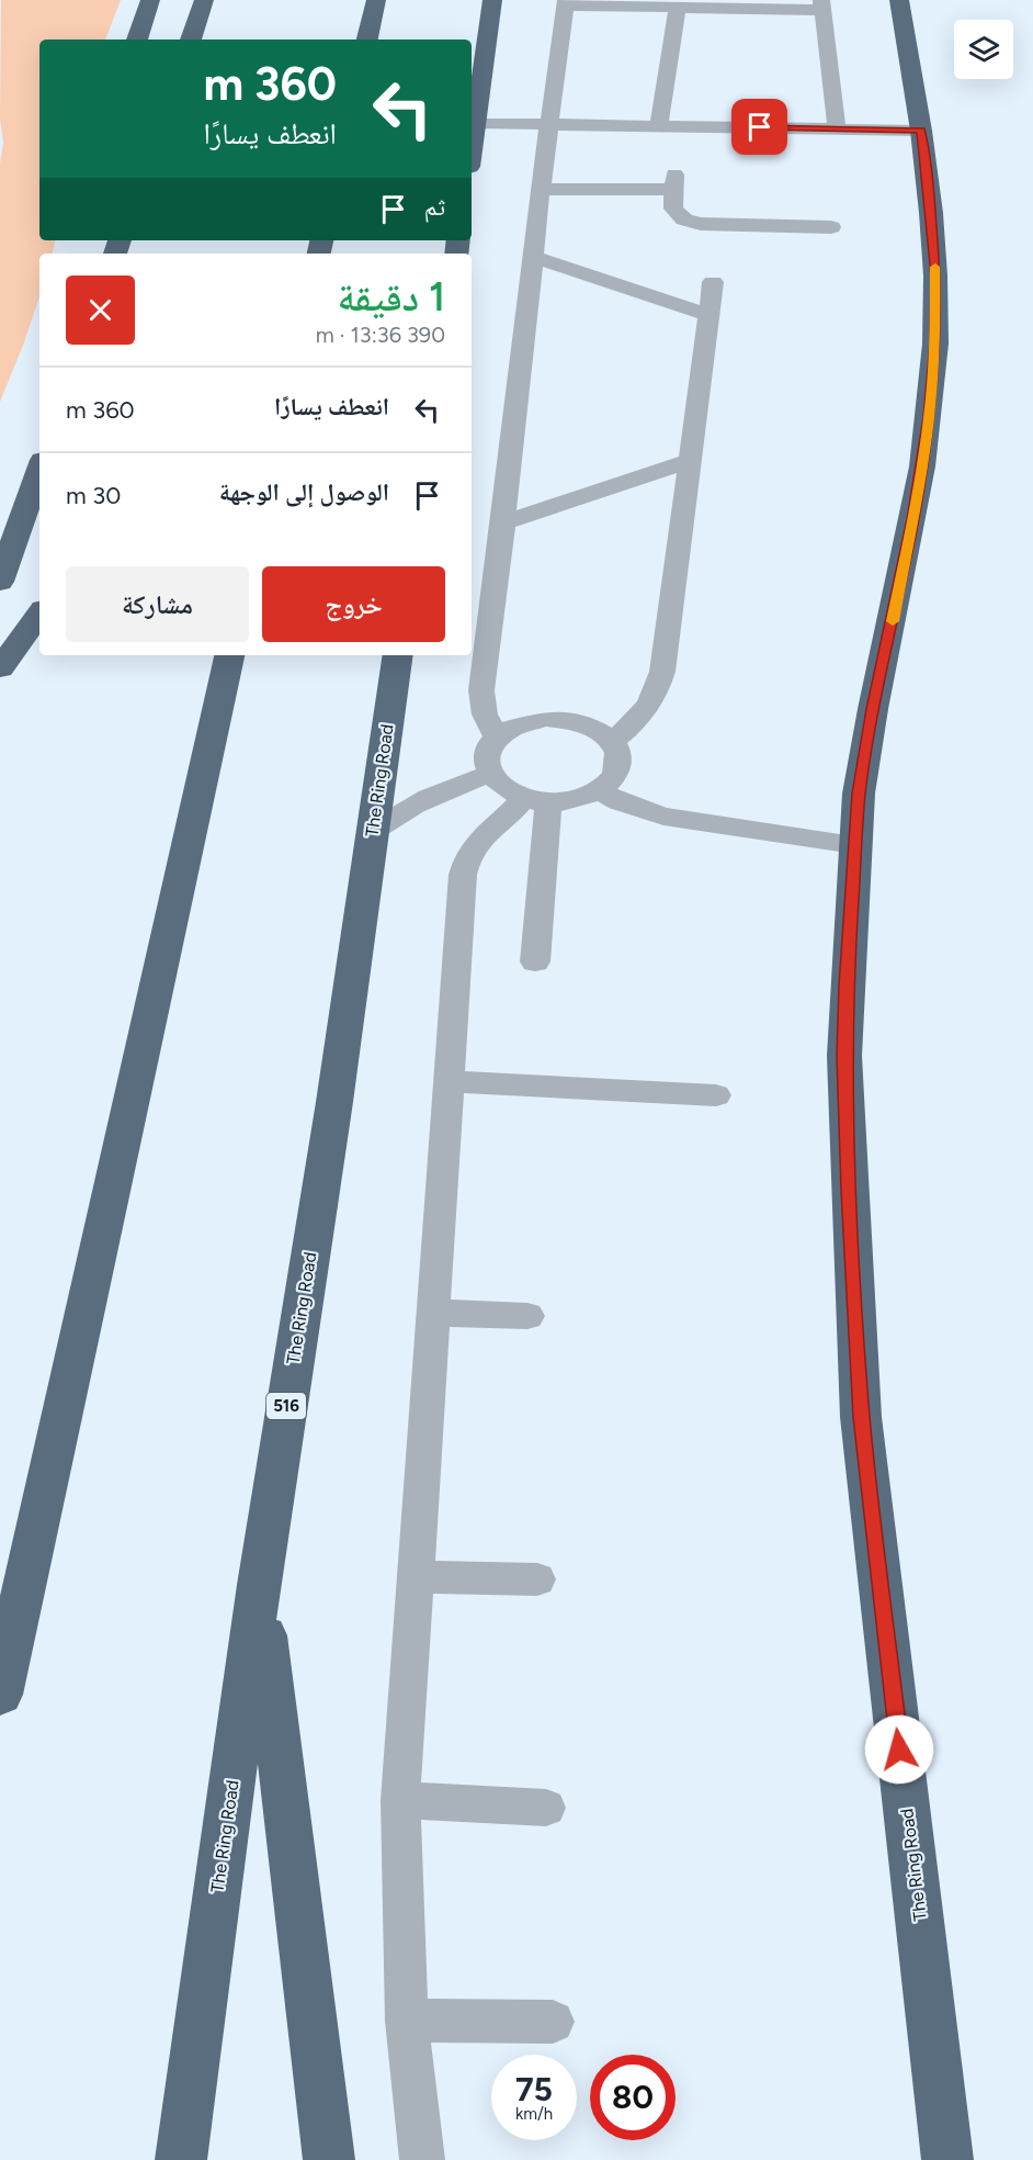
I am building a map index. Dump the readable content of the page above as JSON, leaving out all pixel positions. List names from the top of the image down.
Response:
{
  "streets": {
    "highway": ["The Ring Road", "516"]
  },
  "crossings": [
    ["The Ring Road", "516"]
  ],
  "page": {
    "turn": ["360 m", "انعطف يسارًا"],
    "then": "ثم",
    "heading": ["1 دقيقة", "390 m · 13:36"],
    "list": [
      {
        "name": "انعطف يسارًا",
        "value": "360 m"
      },
      {
        "name": "الوصول إلى الوجهة",
        "value": "30 m"
      }
    ],
    "buttons": ["خروج", "مشاركة"],
    "speed": "75 km/h",
    "limit": "80"
  }
}
